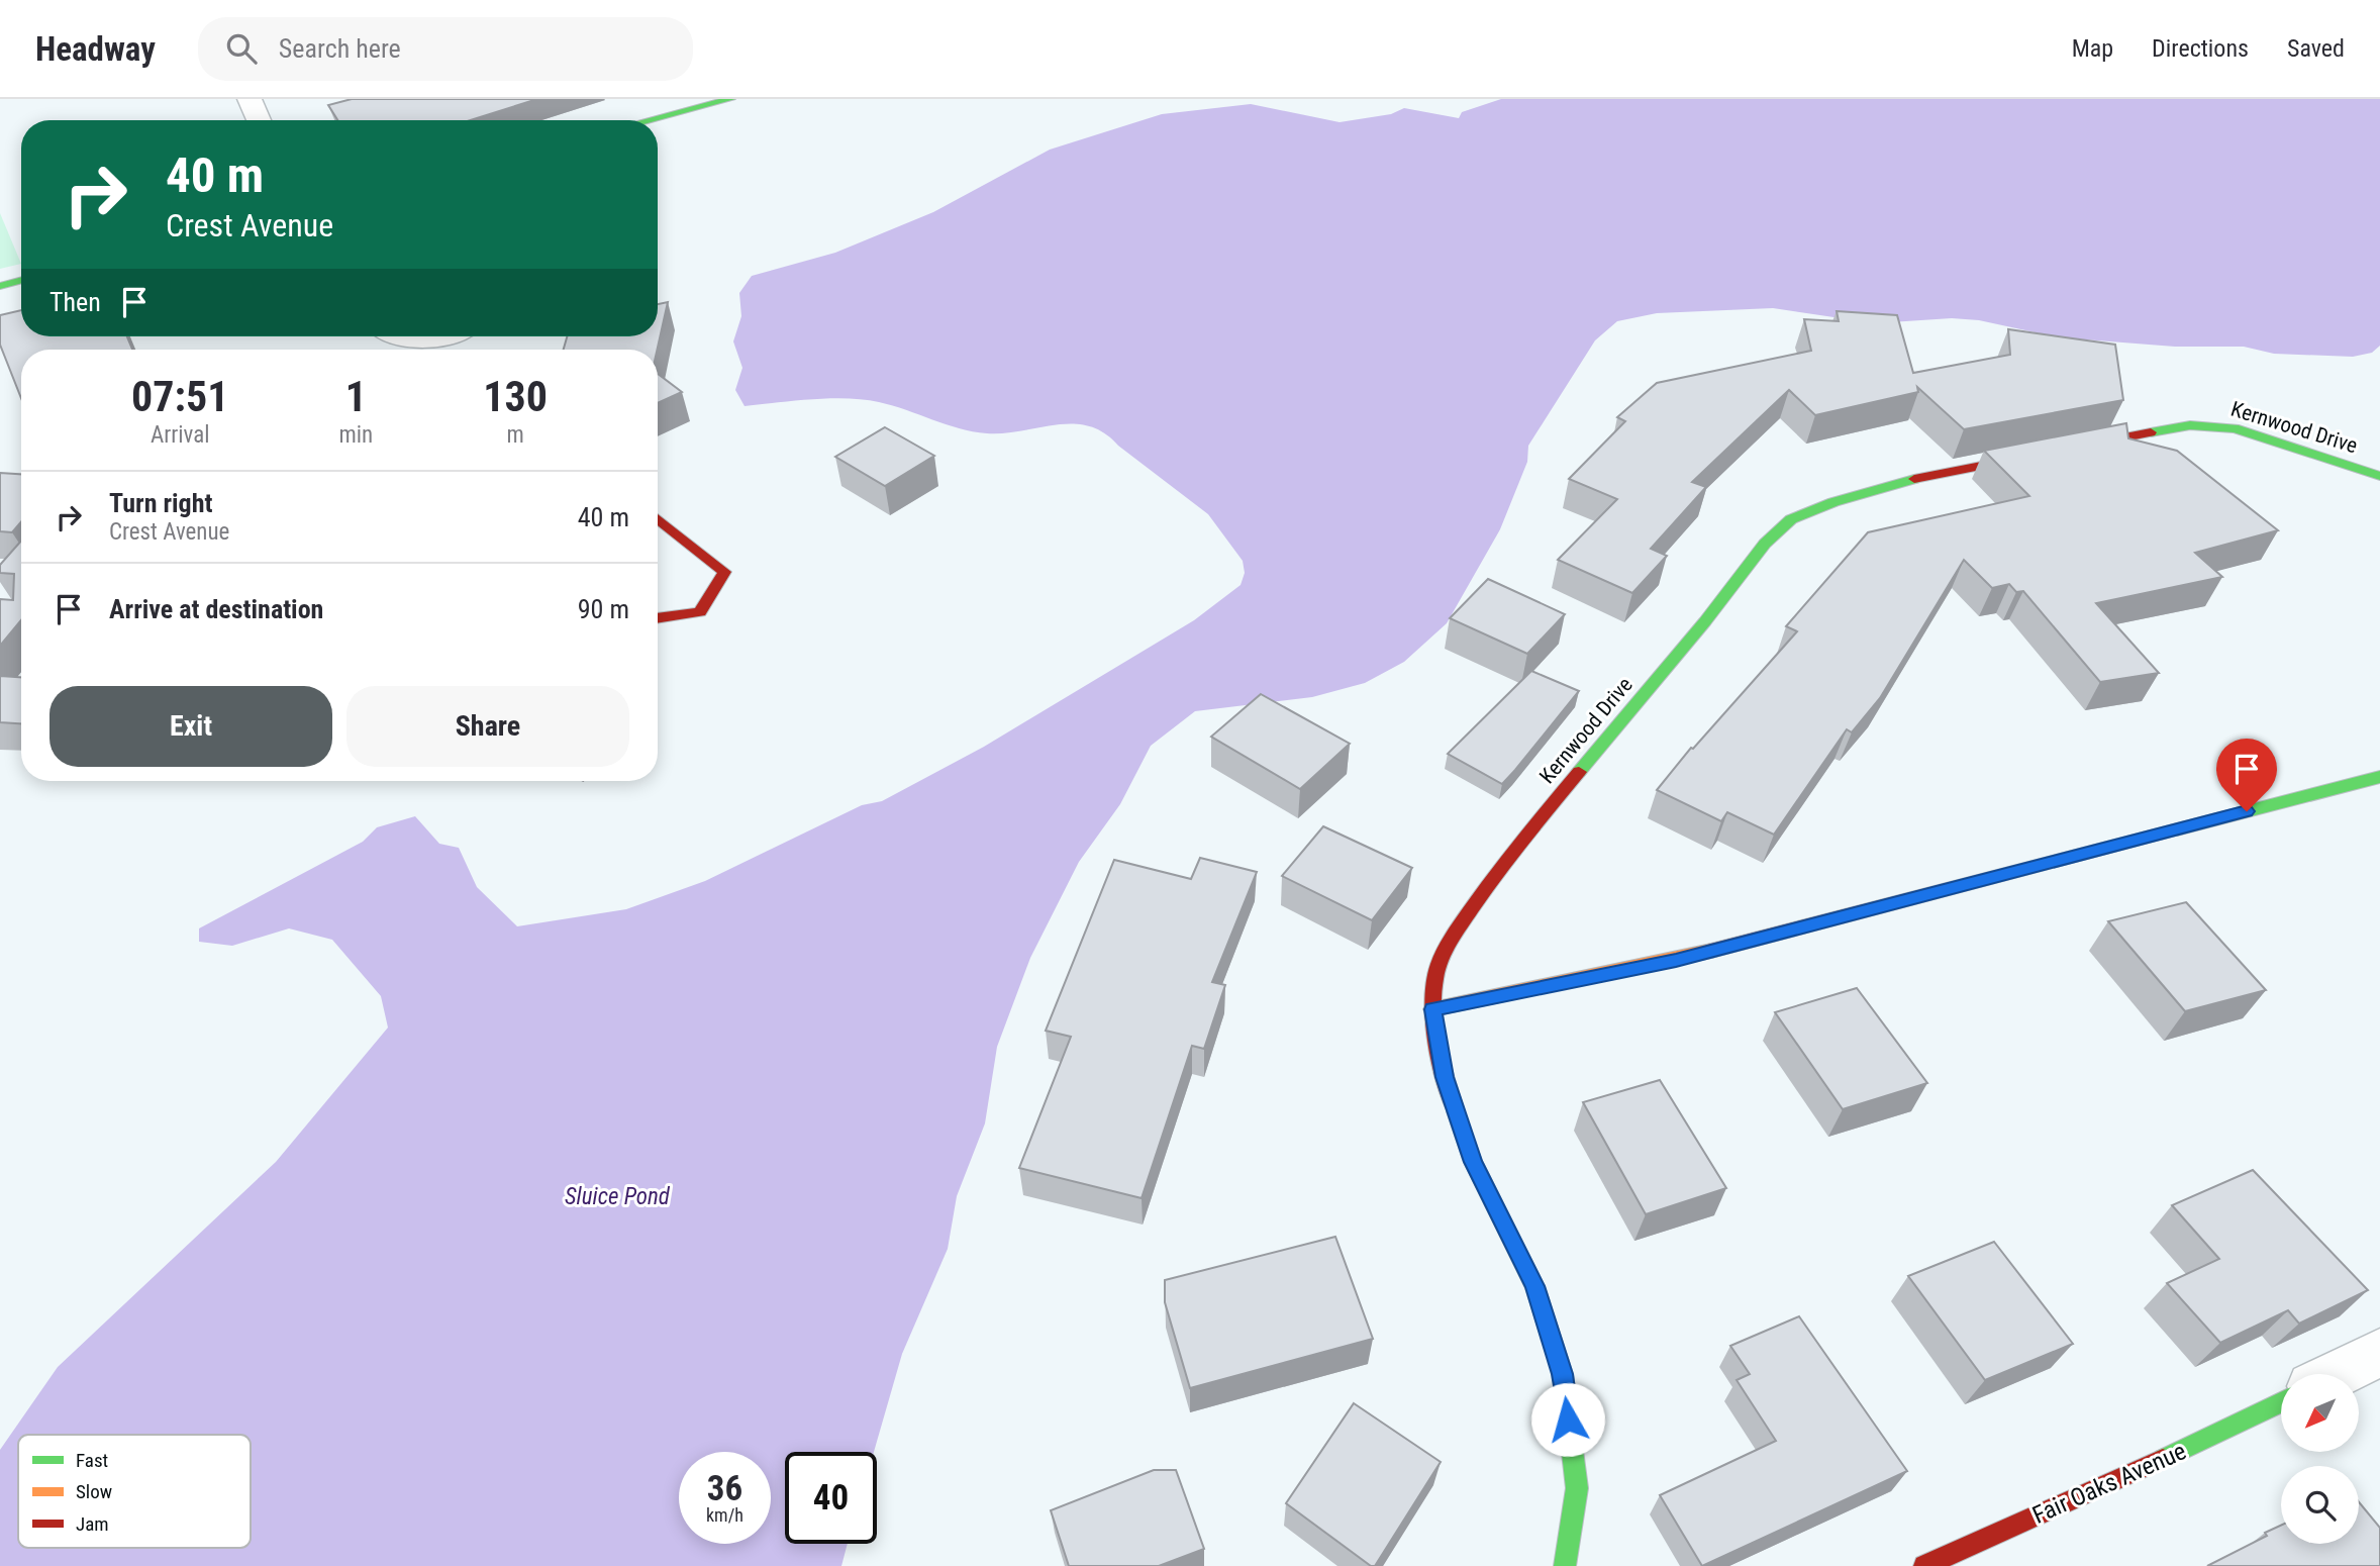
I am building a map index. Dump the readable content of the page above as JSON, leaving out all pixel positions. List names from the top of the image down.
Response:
{
  "streets": {
    "street": ["Kernwood Drive", "Fair Oaks Avenue"]
  },
  "water": ["Sluice Pond"],
  "legend": ["Fast", "Slow", "Jam"],
  "north": "bottom left",
  "page": {
    "header": "Headway",
    "search": "Search here",
    "nav": ["Map", "Directions", "Saved"],
    "turn": ["40 m", "Crest Avenue"],
    "then": "Then",
    "eta": [
      "07:51",
      "Arrival",
      "1",
      "min",
      "130",
      "m"
    ],
    "list": [
      {
        "name": "Turn right",
        "note": "Crest Avenue",
        "value": "40 m"
      },
      {
        "name": "Arrive at destination",
        "value": "90 m"
      }
    ],
    "buttons": ["Exit", "Share"],
    "speed": "36 km/h",
    "limit": "40"
  }
}
